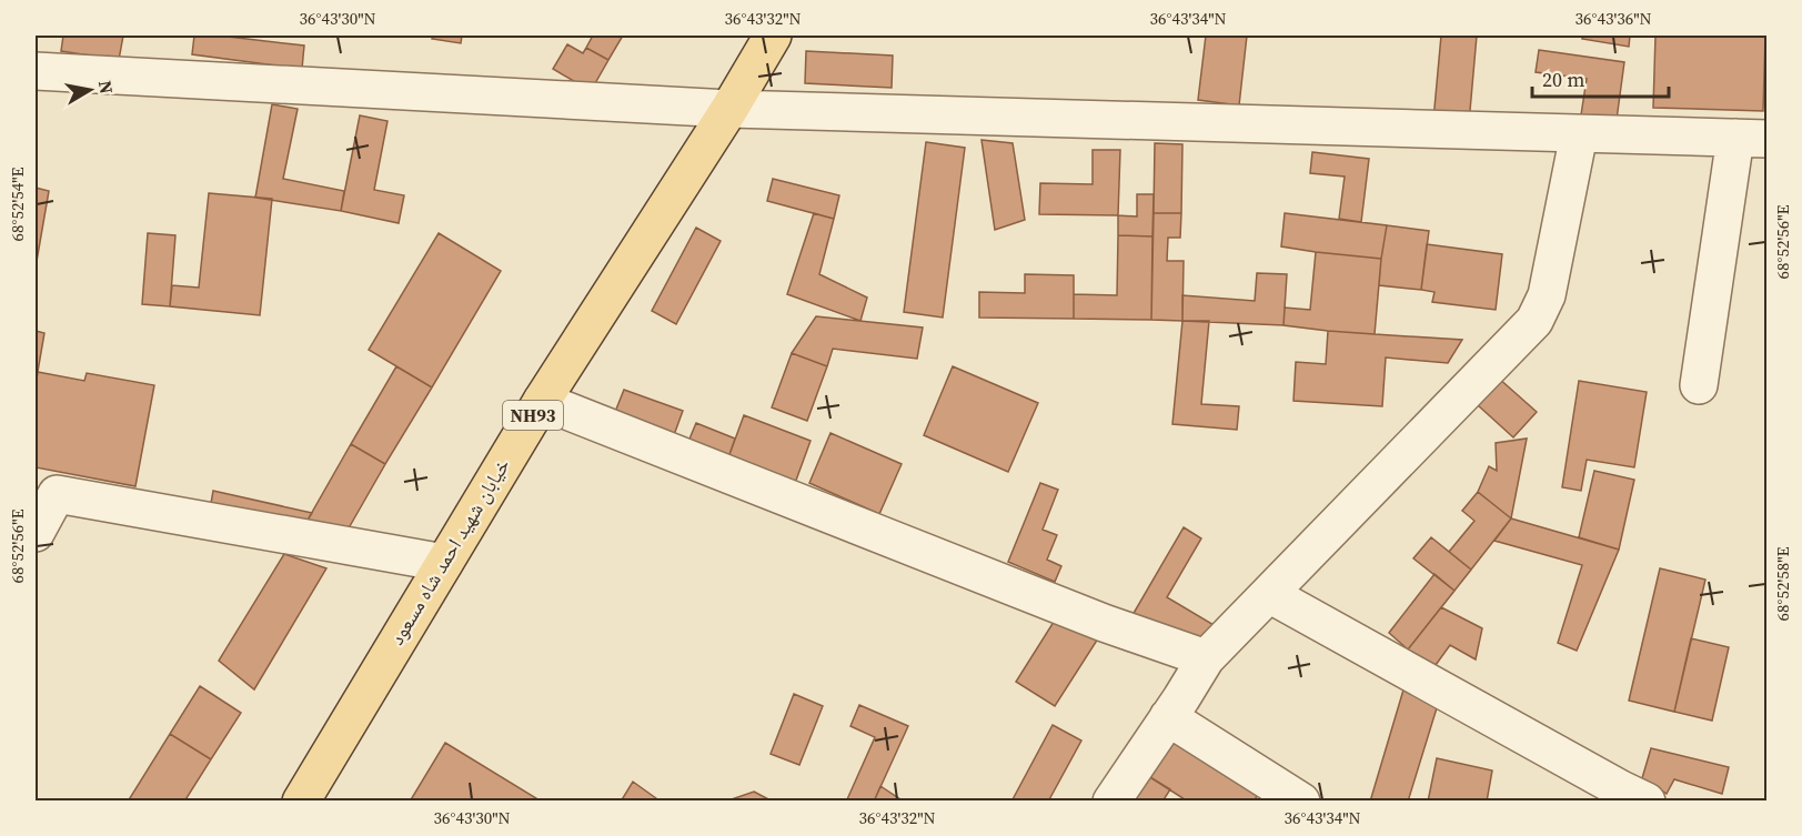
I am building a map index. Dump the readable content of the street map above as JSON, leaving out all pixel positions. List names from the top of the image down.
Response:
{
  "streets": {
    "main road": ["NH93", "خیابان شهید احمد شاه مسعود"]
  },
  "scale_bar": "20 m",
  "north": "right",
  "coordinates": [
    "36°43'30\"N",
    "36°43'32\"N",
    "36°43'34\"N",
    "36°43'36\"N",
    "68°52'54\"E",
    "68°52'56\"E",
    "68°52'58\"E"
  ]
}
